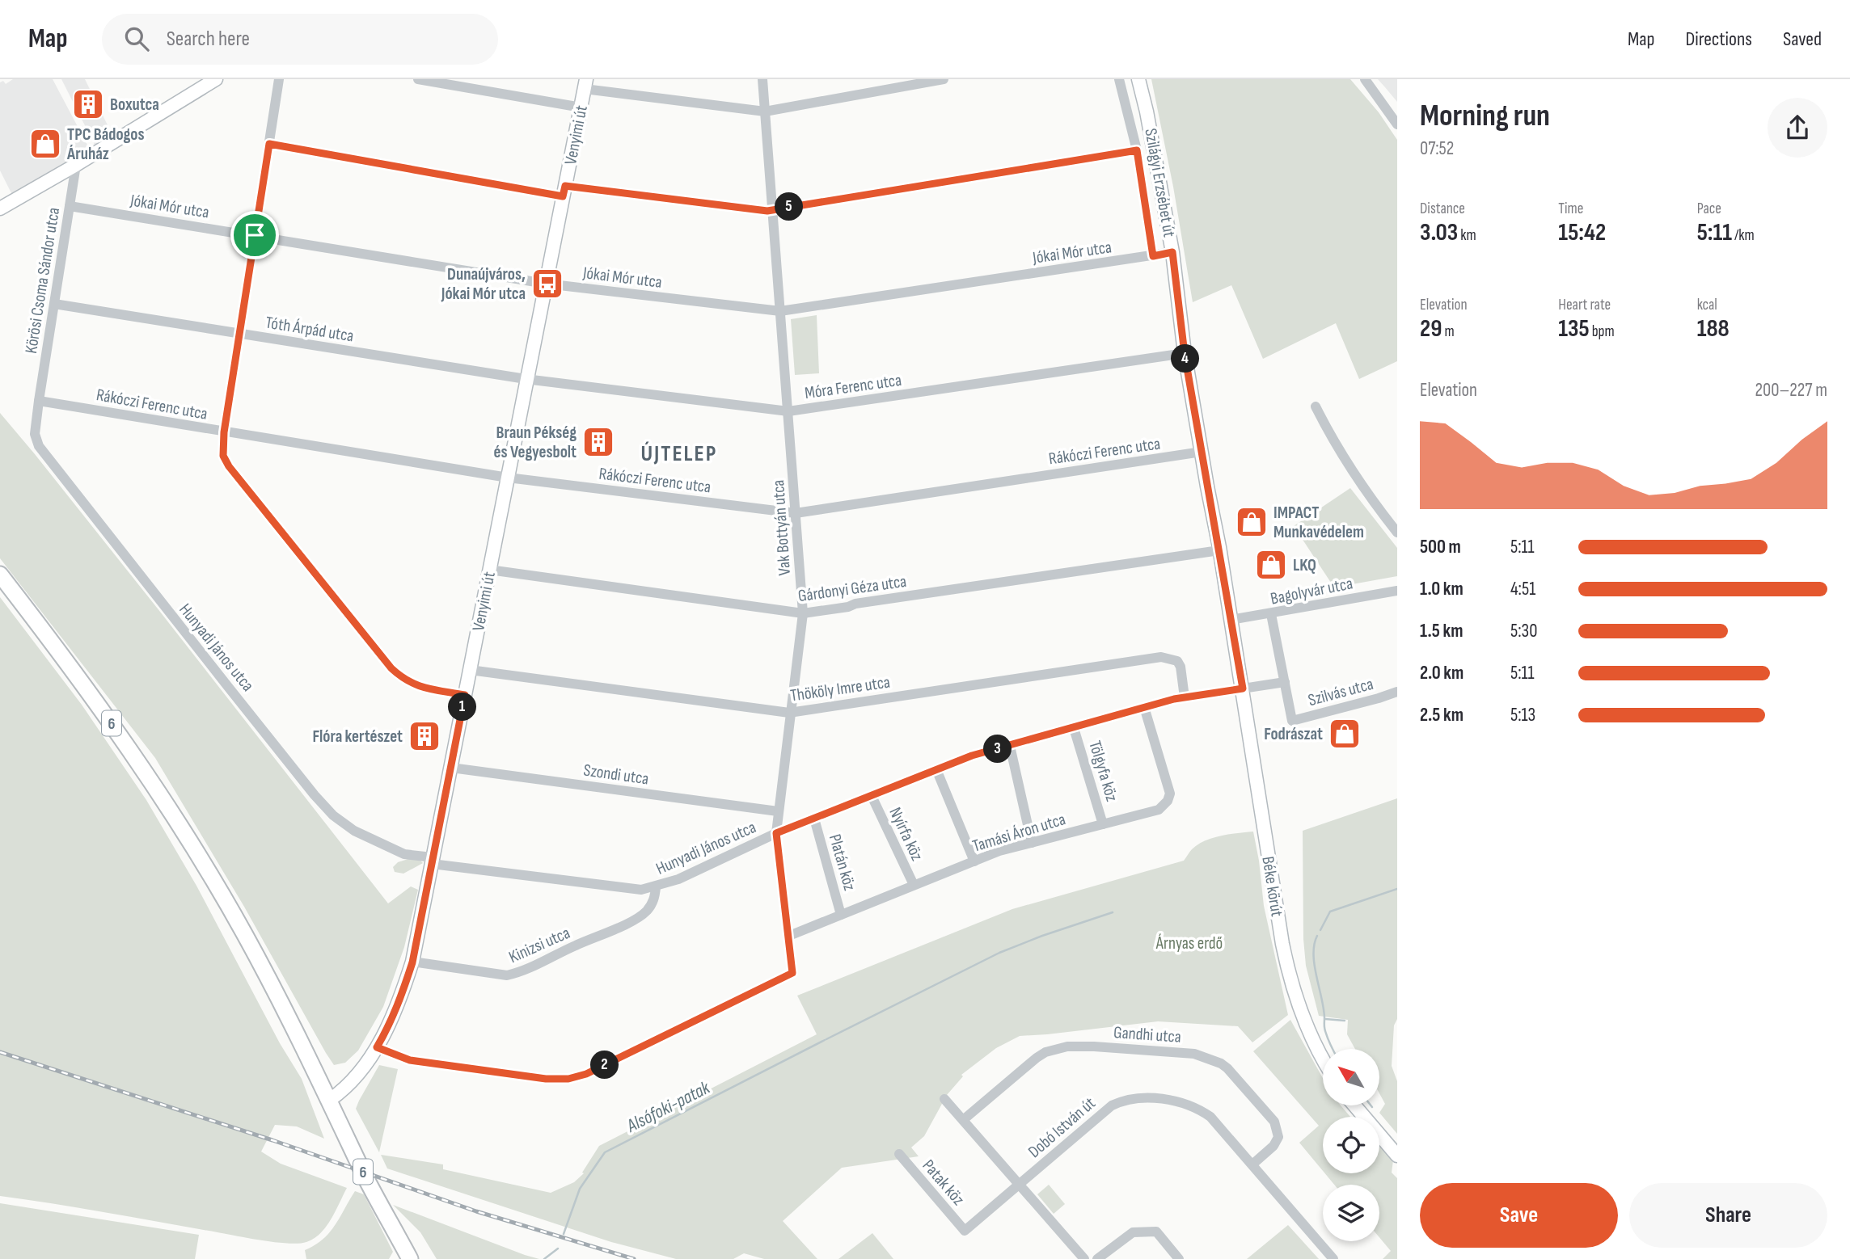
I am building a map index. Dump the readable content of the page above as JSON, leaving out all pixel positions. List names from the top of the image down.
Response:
{
  "streets": {
    "main road": ["6"],
    "street": [
      "Venyimi út",
      "Szilágyi Erzsébet út",
      "Jókai Mór utca",
      "Körösi Csoma Sándor utca",
      "Tóth Árpád utca",
      "Móra Ferenc utca",
      "Rákóczi Ferenc utca",
      "Vak Bottyán utca",
      "Gárdonyi Géza utca",
      "Bagolyvár utca",
      "Hunyadi János utca",
      "Thököly Imre utca",
      "Szilvás utca",
      "Tölgyfa köz",
      "Szondi utca",
      "Tamási Áron utca",
      "Nyírfa köz",
      "Platán köz",
      "Béke körút",
      "Kinizsi utca",
      "Gandhi utca",
      "Dobó István út",
      "Patak köz"
    ]
  },
  "crossings": [
    ["Venyimi út", "Jókai Mór utca"],
    ["Venyimi út", "Tóth Árpád utca"],
    ["Venyimi út", "Móra Ferenc utca"],
    ["Venyimi út", "Rákóczi Ferenc utca"],
    ["Venyimi út", "Vak Bottyán utca"],
    ["Venyimi út", "Gárdonyi Géza utca"],
    ["Venyimi út", "Hunyadi János utca"],
    ["Venyimi út", "Thököly Imre utca"],
    ["Venyimi út", "6"],
    ["Venyimi út", "Szondi utca"],
    ["Venyimi út", "Kinizsi utca"],
    ["Szilágyi Erzsébet út", "Jókai Mór utca"],
    ["Szilágyi Erzsébet út", "Móra Ferenc utca"],
    ["Szilágyi Erzsébet út", "Rákóczi Ferenc utca"],
    ["Szilágyi Erzsébet út", "Gárdonyi Géza utca"],
    ["Szilágyi Erzsébet út", "Bagolyvár utca"],
    ["Szilágyi Erzsébet út", "Hunyadi János utca"],
    ["Szilágyi Erzsébet út", "Béke körút"],
    ["Jókai Mór utca", "Körösi Csoma Sándor utca"],
    ["Jókai Mór utca", "Vak Bottyán utca"],
    ["Körösi Csoma Sándor utca", "Tóth Árpád utca"],
    ["Körösi Csoma Sándor utca", "Rákóczi Ferenc utca"],
    ["Körösi Csoma Sándor utca", "Hunyadi János utca"],
    ["Tóth Árpád utca", "Móra Ferenc utca"],
    ["Móra Ferenc utca", "Vak Bottyán utca"],
    ["Rákóczi Ferenc utca", "Vak Bottyán utca"],
    ["Rákóczi Ferenc utca", "Hunyadi János utca"],
    ["Vak Bottyán utca", "Gárdonyi Géza utca"],
    ["Vak Bottyán utca", "Hunyadi János utca"],
    ["Vak Bottyán utca", "Thököly Imre utca"],
    ["Vak Bottyán utca", "Szondi utca"],
    ["Vak Bottyán utca", "Tamási Áron utca"],
    ["Hunyadi János utca", "Thököly Imre utca"],
    ["Hunyadi János utca", "Szilvás utca"],
    ["Hunyadi János utca", "Tölgyfa köz"],
    ["Hunyadi János utca", "Tamási Áron utca"],
    ["Hunyadi János utca", "Nyírfa köz"],
    ["Hunyadi János utca", "Platán köz"],
    ["Hunyadi János utca", "Béke körút"],
    ["Hunyadi János utca", "Kinizsi utca"],
    ["Tölgyfa köz", "Tamási Áron utca"],
    ["Tamási Áron utca", "Nyírfa köz"],
    ["Tamási Áron utca", "Platán köz"],
    ["Gandhi utca", "Dobó István út"],
    ["Dobó István út", "Patak köz"]
  ],
  "districts": ["ÚJTELEP"],
  "water": ["Alsófoki-patak"],
  "parks": ["Árnyas erdő"],
  "places": {
    "building": ["Boxutca", "Braun Pékség és Vegyesbolt", "Flóra kertészet"],
    "shop": [
      "TPC Bádogos Áruház",
      "IMPACT Munkavédelem",
      "LKQ",
      "Fodrászat"
    ],
    "bus stop": ["Dunaújváros, Jókai Mór utca"]
  },
  "north": "top left",
  "page": {
    "header": "Map",
    "search": "Search here",
    "nav": ["Map", "Directions", "Saved"],
    "heading": ["Morning run", "07:52"],
    "stats": [
      ["Distance", "3.03 km"],
      ["Time", "15:42"],
      ["Pace", "5:11 /km"],
      ["Elevation", "29 m"],
      ["Heart rate", "135 bpm"],
      ["kcal", "188"]
    ],
    "pins": [
      "5",
      "4",
      "1",
      "3",
      "2"
    ],
    "chart": ["Elevation", "200–227 m"],
    "list": [
      {
        "name": "500 m",
        "note": "5:11"
      },
      {
        "name": "1.0 km",
        "note": "4:51"
      },
      {
        "name": "1.5 km",
        "note": "5:30"
      },
      {
        "name": "2.0 km",
        "note": "5:11"
      },
      {
        "name": "2.5 km",
        "note": "5:13"
      }
    ],
    "buttons": ["Save", "Share"]
  }
}
